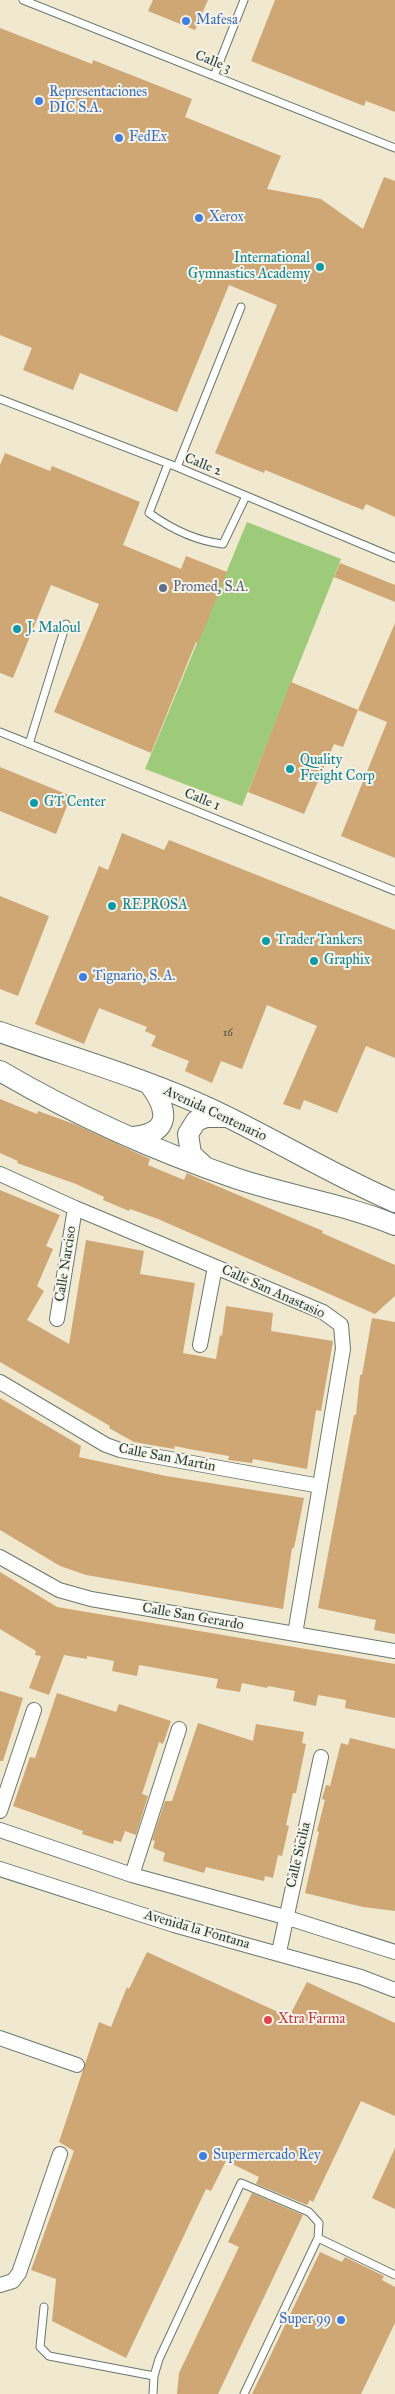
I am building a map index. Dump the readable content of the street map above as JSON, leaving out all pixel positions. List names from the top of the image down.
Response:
{
  "streets": {
    "main road": ["Avenida Centenario"],
    "street": [
      "Calle Narciso",
      "Calle San Anastasio",
      "Calle San Martin",
      "Calle San Gerardo",
      "Calle Sicilia",
      "Avenida la Fontana"
    ],
    "lane": ["Calle 3", "Calle 2", "Calle 1"]
  },
  "crossings": [
    ["Calle Narciso", "Calle San Anastasio"],
    ["Calle San Anastasio", "Calle San Martin"],
    ["Calle San Anastasio", "Calle San Gerardo"],
    ["Calle Sicilia", "Avenida la Fontana"]
  ],
  "places": [
    "Mafesa",
    "Representaciones DIC S.A.",
    "FedEx",
    "Xerox",
    "International Gymnastics Academy",
    "Promed, S.A.",
    "J. Maloul",
    "Quality Freight Corp",
    "GT Center",
    "REPROSA",
    "Trader Tankers",
    "Graphix",
    "Tignario, S. A.",
    "Xtra Farma",
    "Supermercado Rey",
    "Super 99"
  ],
  "house_numbers": ["16"]
}
